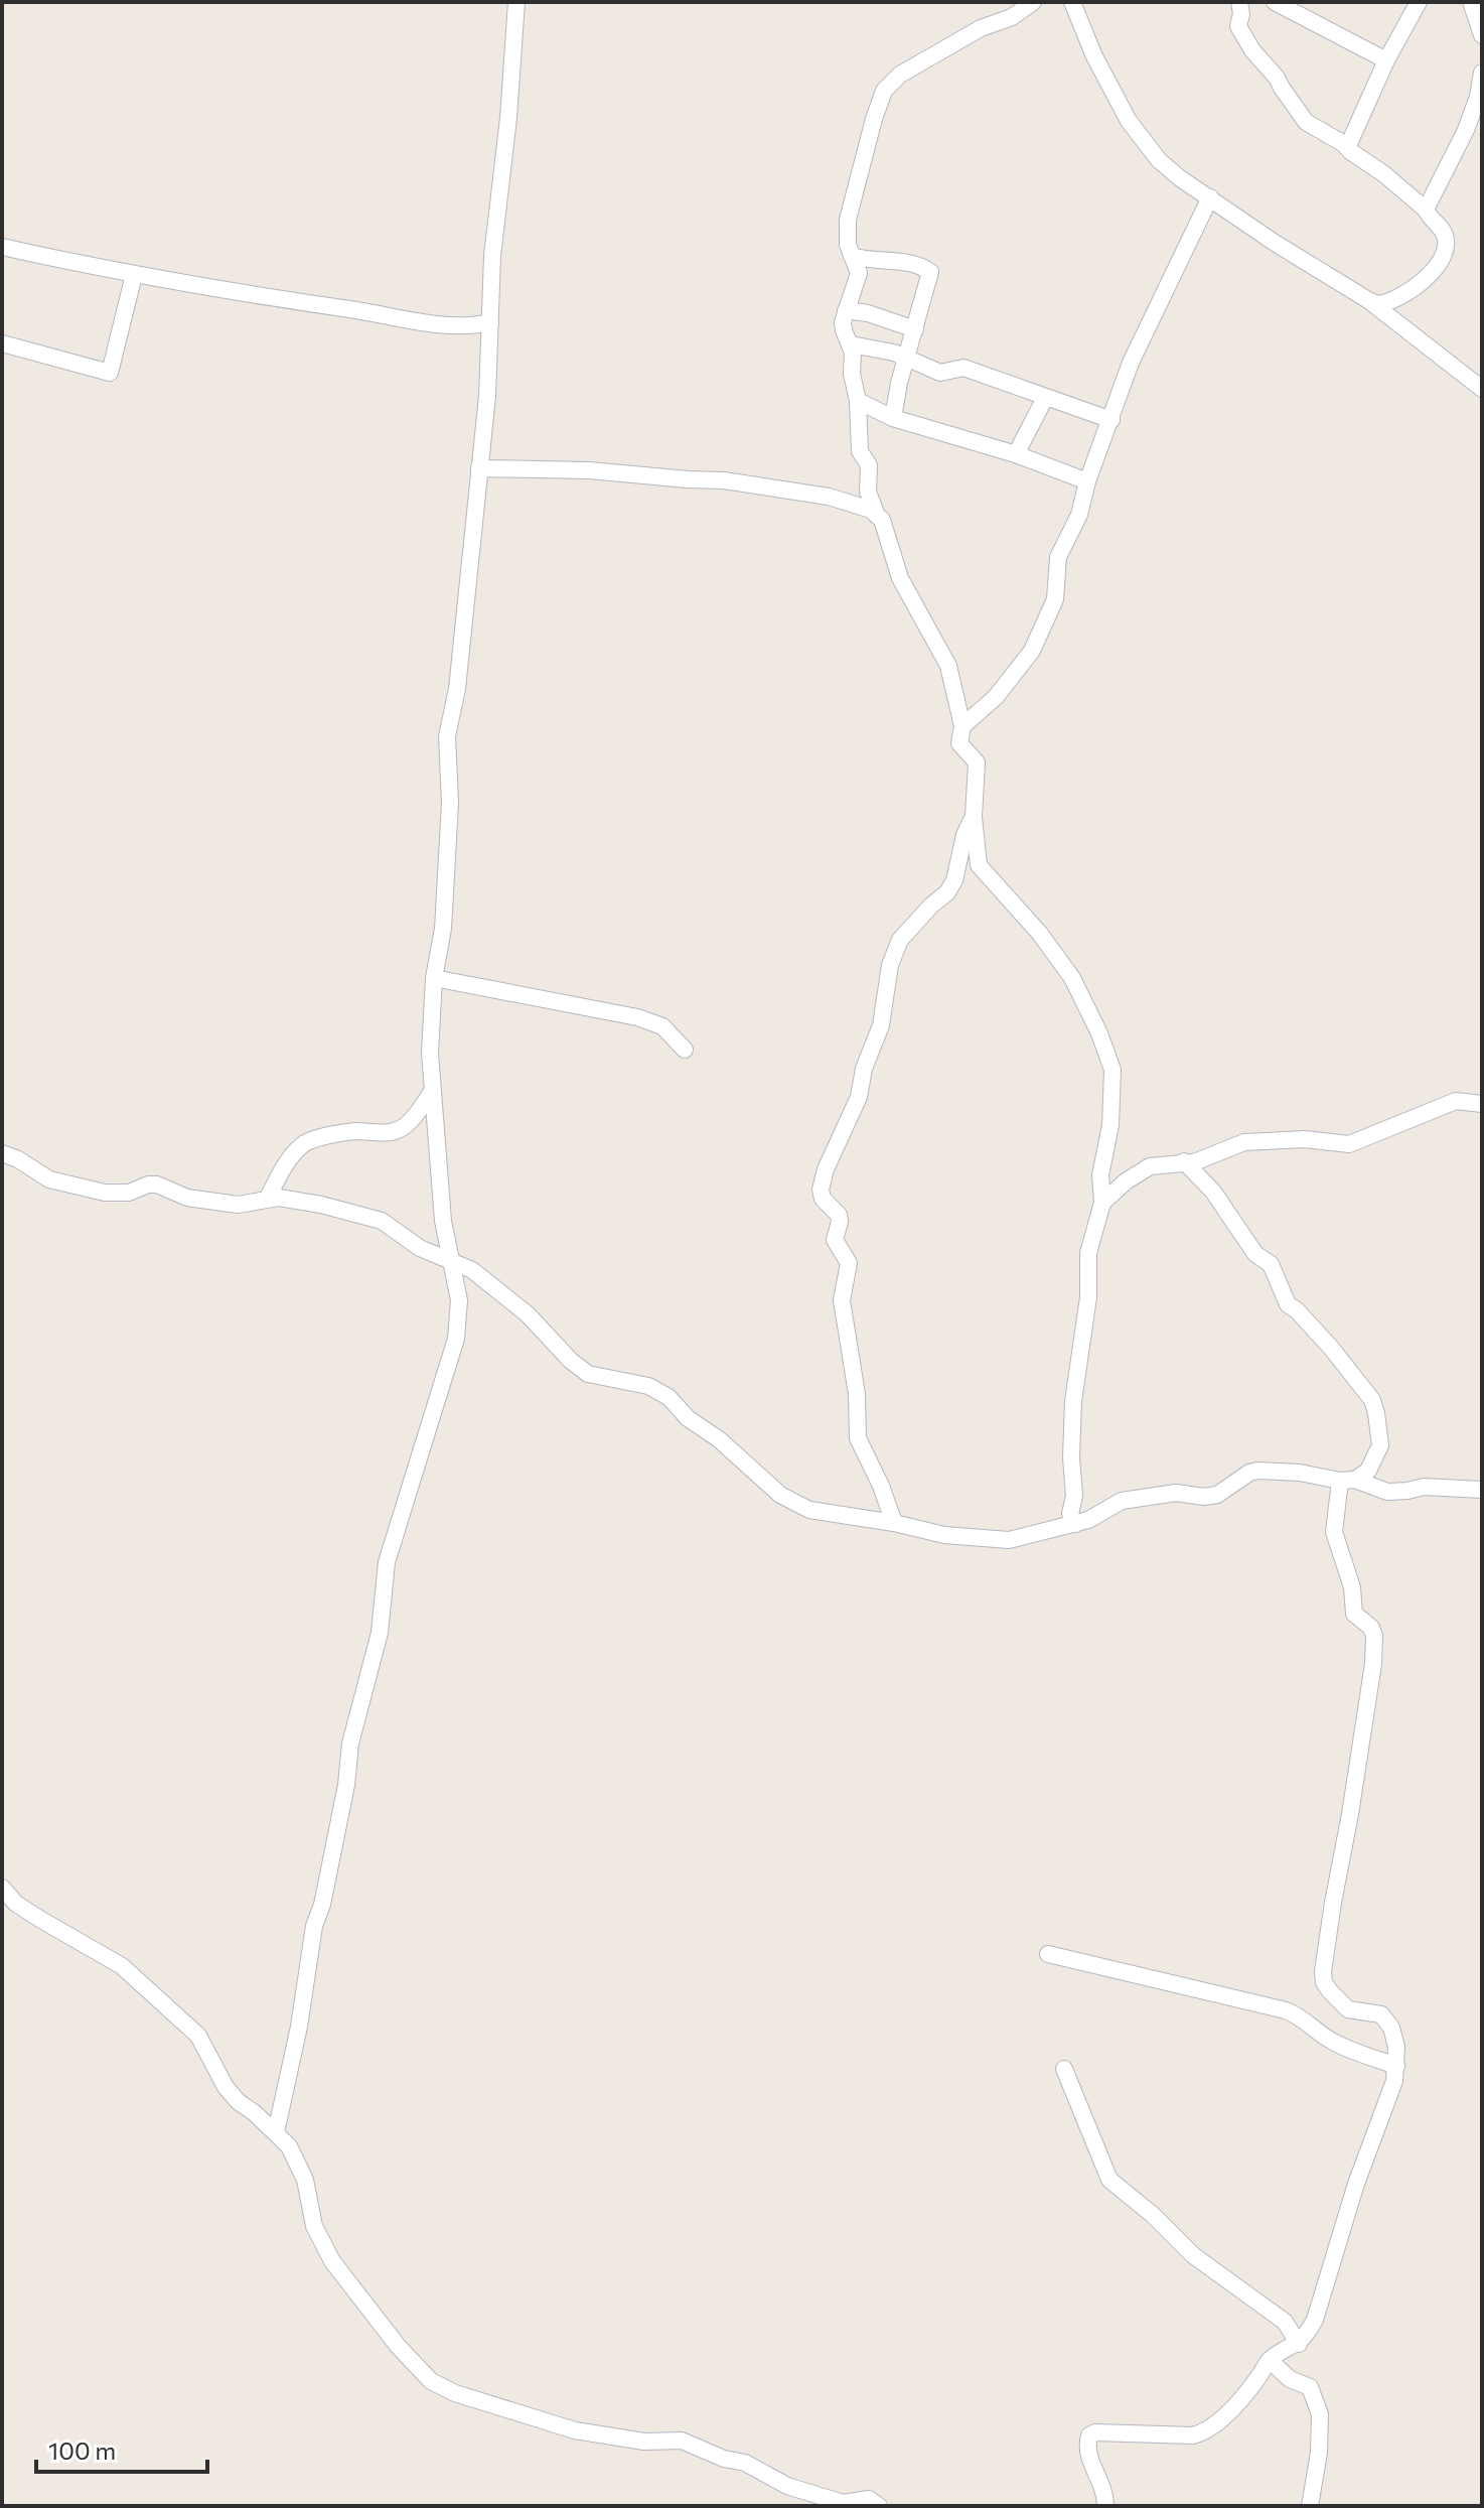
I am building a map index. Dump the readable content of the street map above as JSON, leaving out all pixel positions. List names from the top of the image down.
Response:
{
  "scale_bar": "100 m"
}
